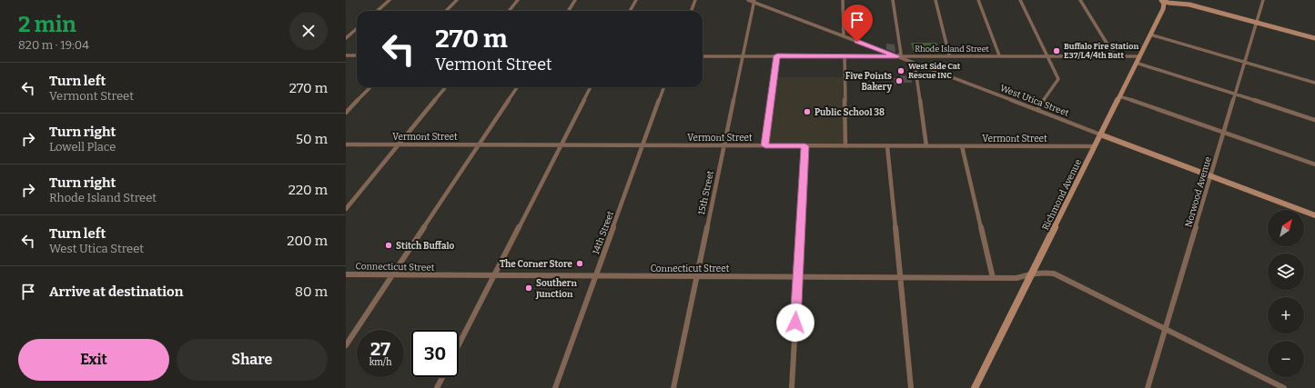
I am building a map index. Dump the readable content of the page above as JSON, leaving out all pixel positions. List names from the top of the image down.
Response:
{
  "streets": {
    "street": [
      "Rhode Island Street",
      "West Utica Street",
      "Vermont Street",
      "Norwood Avenue",
      "15th Street",
      "Richmond Avenue",
      "14th Street",
      "Connecticut Street"
    ]
  },
  "crossings": [
    ["Rhode Island Street", "West Utica Street"],
    ["Rhode Island Street", "15th Street"],
    ["Rhode Island Street", "Richmond Avenue"],
    ["West Utica Street", "Norwood Avenue"],
    ["West Utica Street", "15th Street"],
    ["West Utica Street", "Richmond Avenue"],
    ["Vermont Street", "15th Street"],
    ["Vermont Street", "Richmond Avenue"],
    ["Vermont Street", "14th Street"],
    ["Norwood Avenue", "Connecticut Street"],
    ["15th Street", "Connecticut Street"],
    ["Richmond Avenue", "Connecticut Street"],
    ["14th Street", "Connecticut Street"]
  ],
  "places": [
    "Buffalo Fire Station E37/L4/4th Batt",
    "West Side Cat Rescue INC",
    "Five Points Bakery",
    "Public School 38",
    "Stitch Buffalo",
    "The Corner Store",
    "Southern Junction"
  ],
  "north": "top right",
  "page": {
    "heading": ["2 min", "820 m · 19:04"],
    "turn": ["270 m", "Vermont Street"],
    "list": [
      {
        "name": "Turn left",
        "note": "Vermont Street",
        "value": "270 m"
      },
      {
        "name": "Turn right",
        "note": "Lowell Place",
        "value": "50 m"
      },
      {
        "name": "Turn right",
        "note": "Rhode Island Street",
        "value": "220 m"
      },
      {
        "name": "Turn left",
        "note": "West Utica Street",
        "value": "200 m"
      },
      {
        "name": "Arrive at destination",
        "value": "80 m"
      }
    ],
    "map_buttons": ["+", "−"],
    "speed": "27 km/h",
    "limit": "30",
    "buttons": ["Exit", "Share"]
  }
}
